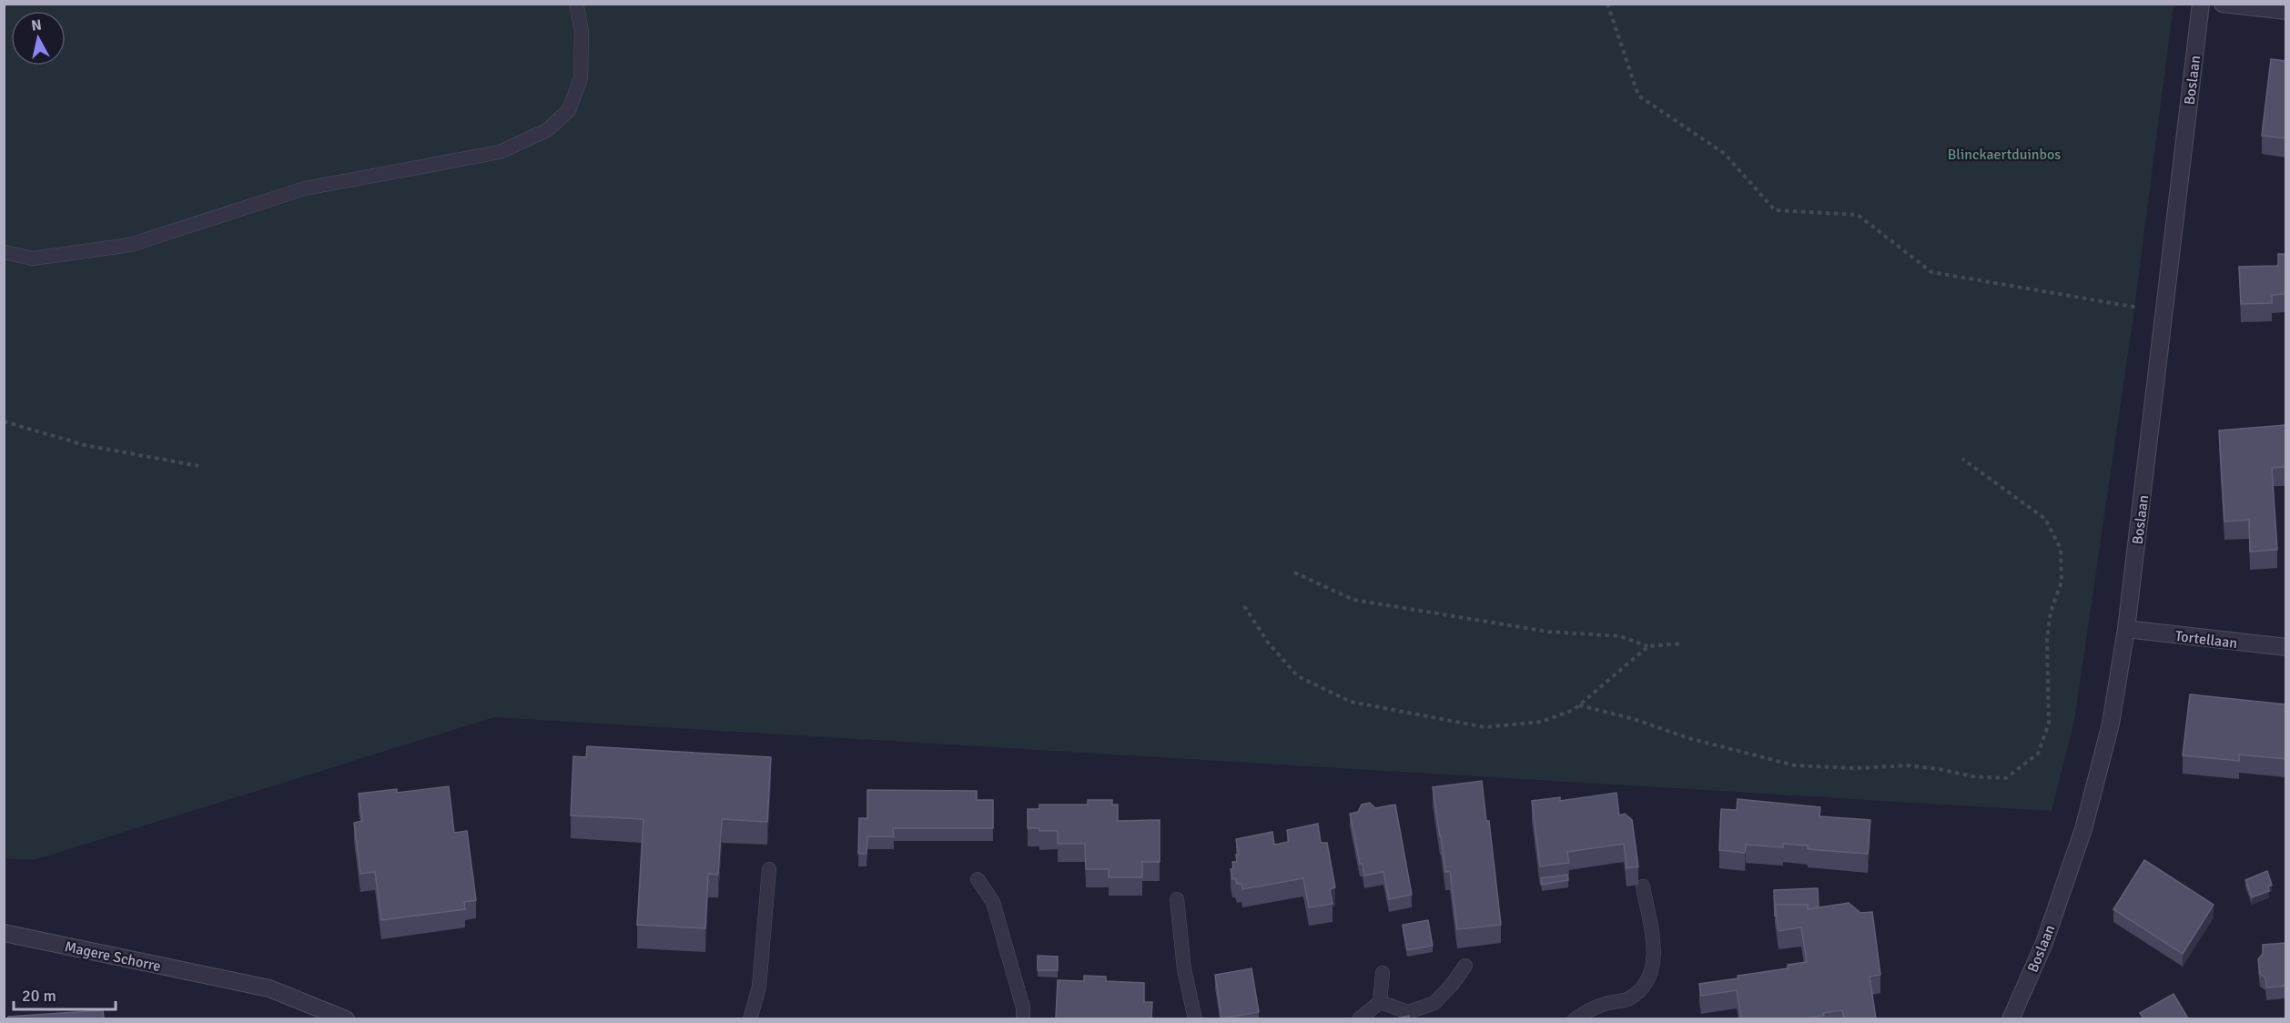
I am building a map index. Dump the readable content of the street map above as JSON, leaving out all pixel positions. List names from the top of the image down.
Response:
{
  "streets": {
    "street": ["Boslaan", "Tortellaan", "Magere Schorre"]
  },
  "crossings": [
    ["Boslaan", "Tortellaan"]
  ],
  "parks": ["Blinckaertduinbos"],
  "scale_bar": "20 m",
  "north": "top"
}
